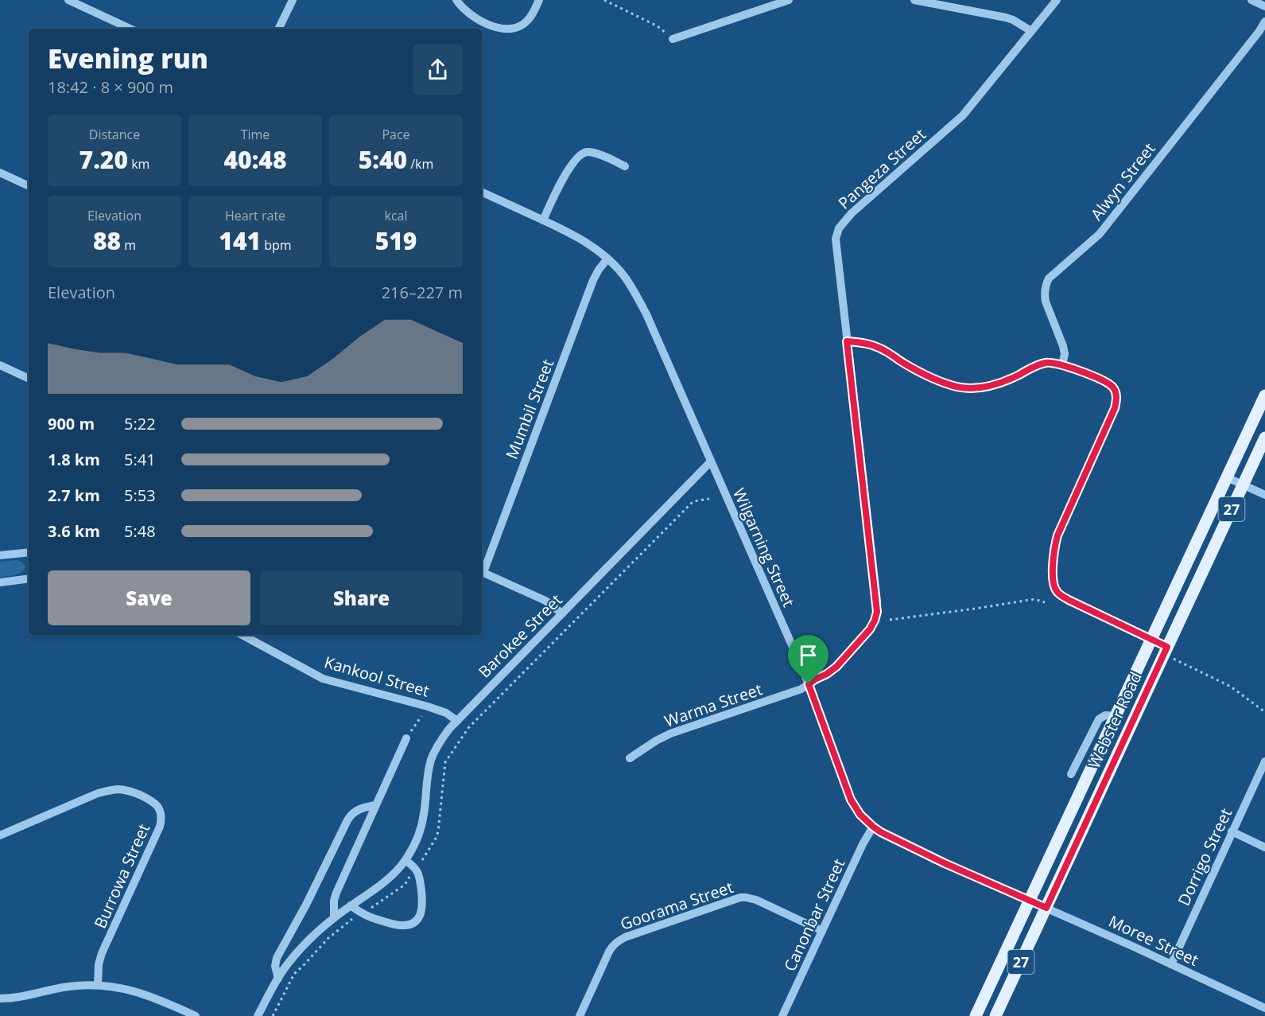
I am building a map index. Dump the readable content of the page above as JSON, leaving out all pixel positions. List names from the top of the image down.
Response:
{
  "streets": {
    "main road": ["27", "Webster Road"],
    "street": [
      "Pangeza Street",
      "Alwyn Street",
      "Mumbil Street",
      "Wilgarning Street",
      "Barokee Street",
      "Kankool Street",
      "Warma Street",
      "Dorrigo Street",
      "Burrowa Street",
      "Goorama Street",
      "Canonbar Street",
      "Moree Street"
    ]
  },
  "crossings": [
    ["Pangeza Street", "Wilgarning Street"],
    ["Pangeza Street", "Warma Street"],
    ["Mumbil Street", "Wilgarning Street"],
    ["Wilgarning Street", "Barokee Street"],
    ["Wilgarning Street", "Warma Street"],
    ["Wilgarning Street", "Webster Road"],
    ["Wilgarning Street", "Canonbar Street"],
    ["Wilgarning Street", "Moree Street"],
    ["Barokee Street", "Kankool Street"],
    ["Webster Road", "Moree Street"],
    ["Dorrigo Street", "Moree Street"],
    ["Goorama Street", "Canonbar Street"]
  ],
  "page": {
    "heading": ["Evening run", "18:42 · 8 × 900 m"],
    "stats": [
      ["Distance", "7.20 km"],
      ["Time", "40:48"],
      ["Pace", "5:40 /km"],
      ["Elevation", "88 m"],
      ["Heart rate", "141 bpm"],
      ["kcal", "519"]
    ],
    "chart": ["Elevation", "216–227 m"],
    "list": [
      {
        "name": "900 m",
        "note": "5:22"
      },
      {
        "name": "1.8 km",
        "note": "5:41"
      },
      {
        "name": "2.7 km",
        "note": "5:53"
      },
      {
        "name": "3.6 km",
        "note": "5:48"
      }
    ],
    "buttons": ["Save", "Share"]
  }
}
